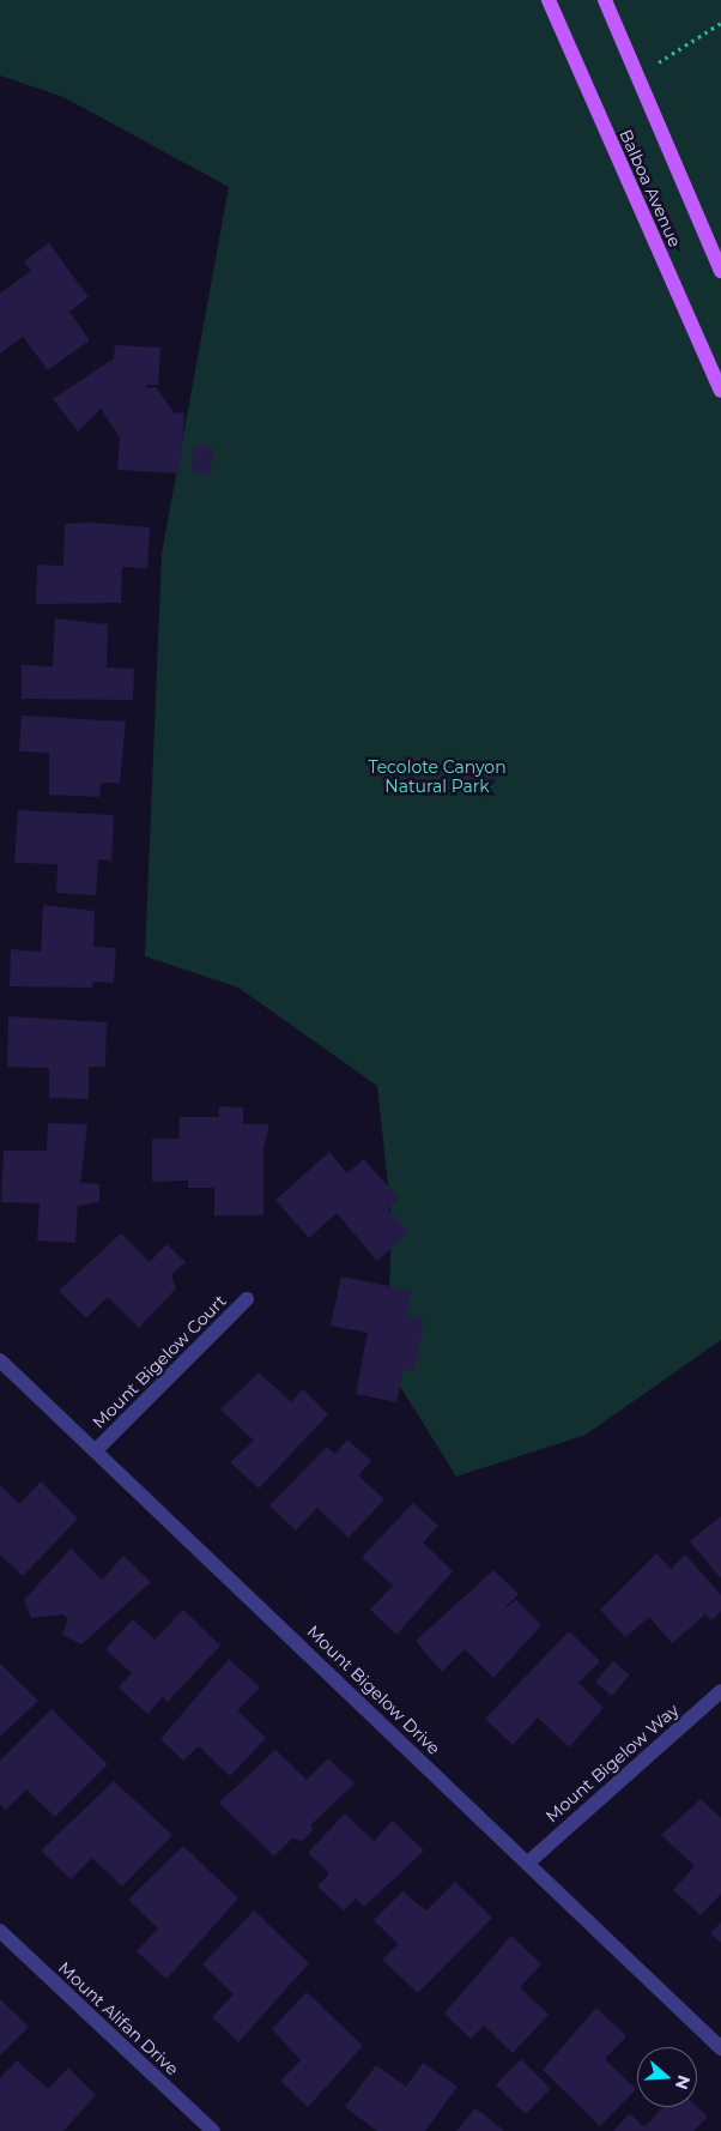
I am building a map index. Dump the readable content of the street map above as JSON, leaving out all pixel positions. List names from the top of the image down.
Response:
{
  "streets": {
    "main road": ["Balboa Avenue"],
    "street": [
      "Mount Bigelow Court",
      "Mount Bigelow Drive",
      "Mount Bigelow Way",
      "Mount Alifan Drive"
    ]
  },
  "crossings": [
    ["Mount Bigelow Court", "Mount Bigelow Drive"],
    ["Mount Bigelow Drive", "Mount Bigelow Way"]
  ],
  "parks": ["Tecolote Canyon Natural Park"],
  "north": "right"
}
